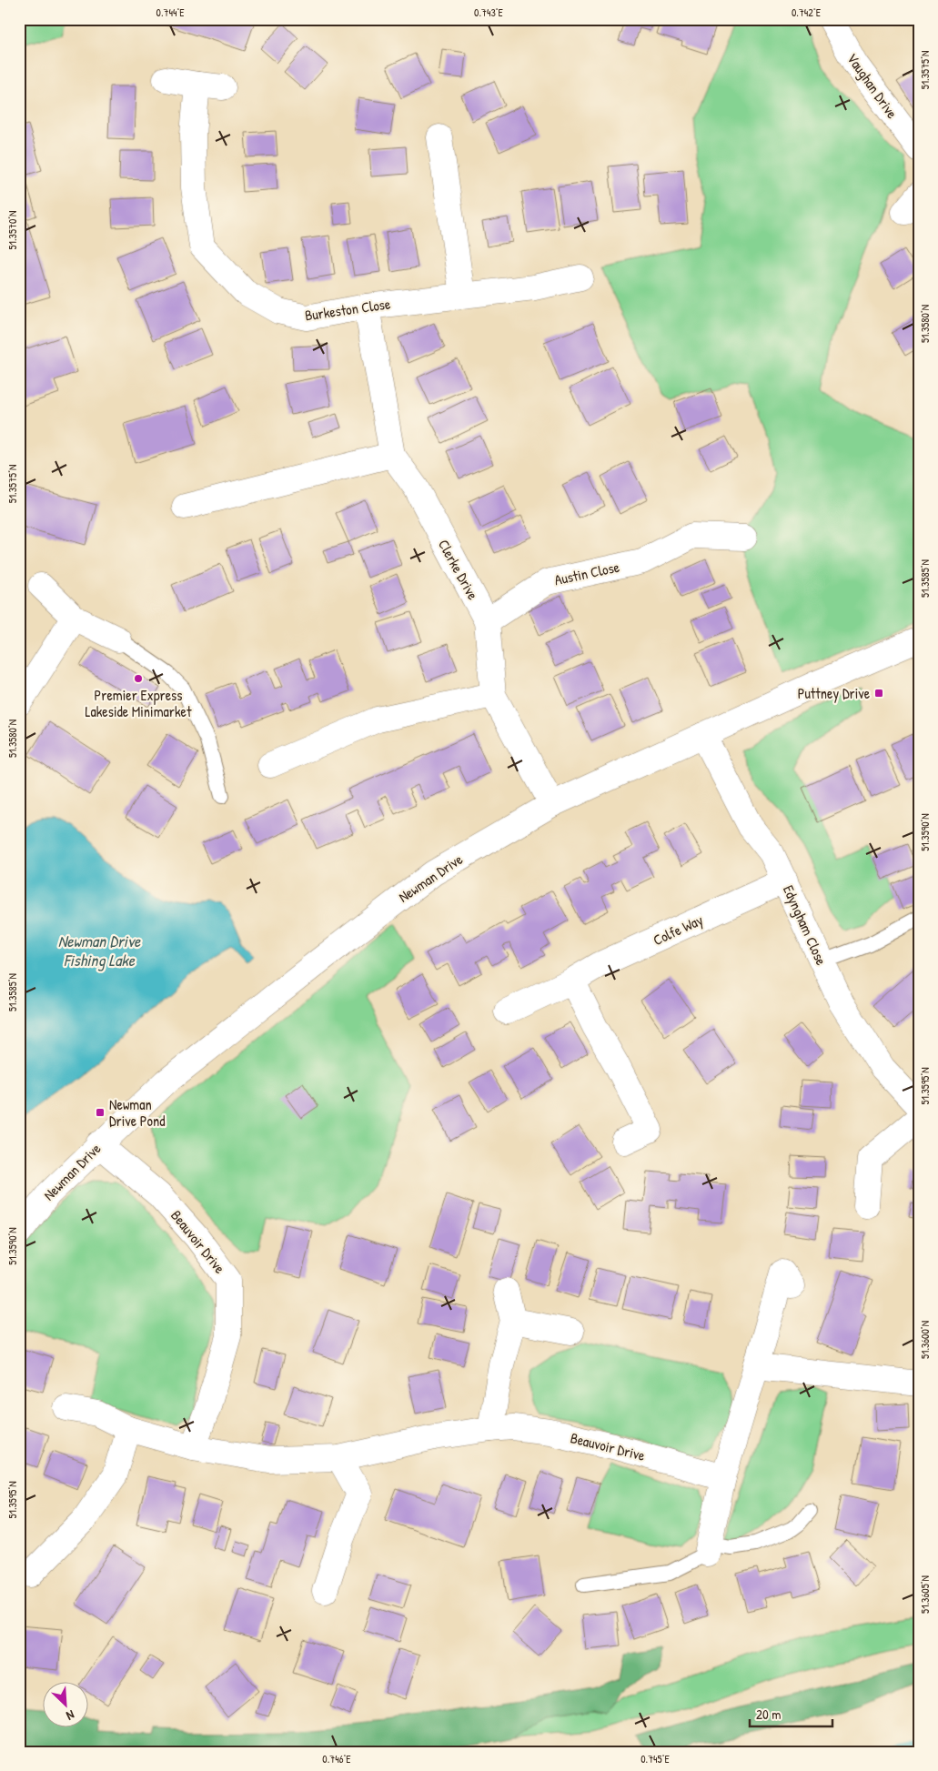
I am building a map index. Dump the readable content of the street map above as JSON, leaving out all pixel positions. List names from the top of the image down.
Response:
{
  "streets": {
    "street": [
      "Vaughan Drive",
      "Burkeston Close",
      "Clerke Drive",
      "Austin Close",
      "Newman Drive",
      "Edyngham Close",
      "Colfe Way",
      "Beauvoir Drive"
    ]
  },
  "crossings": [
    ["Burkeston Close", "Clerke Drive"],
    ["Clerke Drive", "Austin Close"],
    ["Clerke Drive", "Newman Drive"],
    ["Newman Drive", "Edyngham Close"],
    ["Newman Drive", "Beauvoir Drive"],
    ["Edyngham Close", "Colfe Way"]
  ],
  "water": ["Newman Drive Fishing Lake"],
  "places": {
    "other": ["Premier Express Lakeside Minimarket"],
    "transit": ["Puttney Drive", "Newman Drive Pond"]
  },
  "scale_bar": "20 m",
  "north": "bottom right",
  "coordinates": [
    "0.744°E",
    "0.743°E",
    "0.742°E",
    "51.3575°N",
    "51.3570°N",
    "51.3580°N",
    "51.3585°N",
    "51.3590°N",
    "51.3595°N",
    "51.3600°N",
    "51.3605°N",
    "0.746°E",
    "0.745°E"
  ]
}
